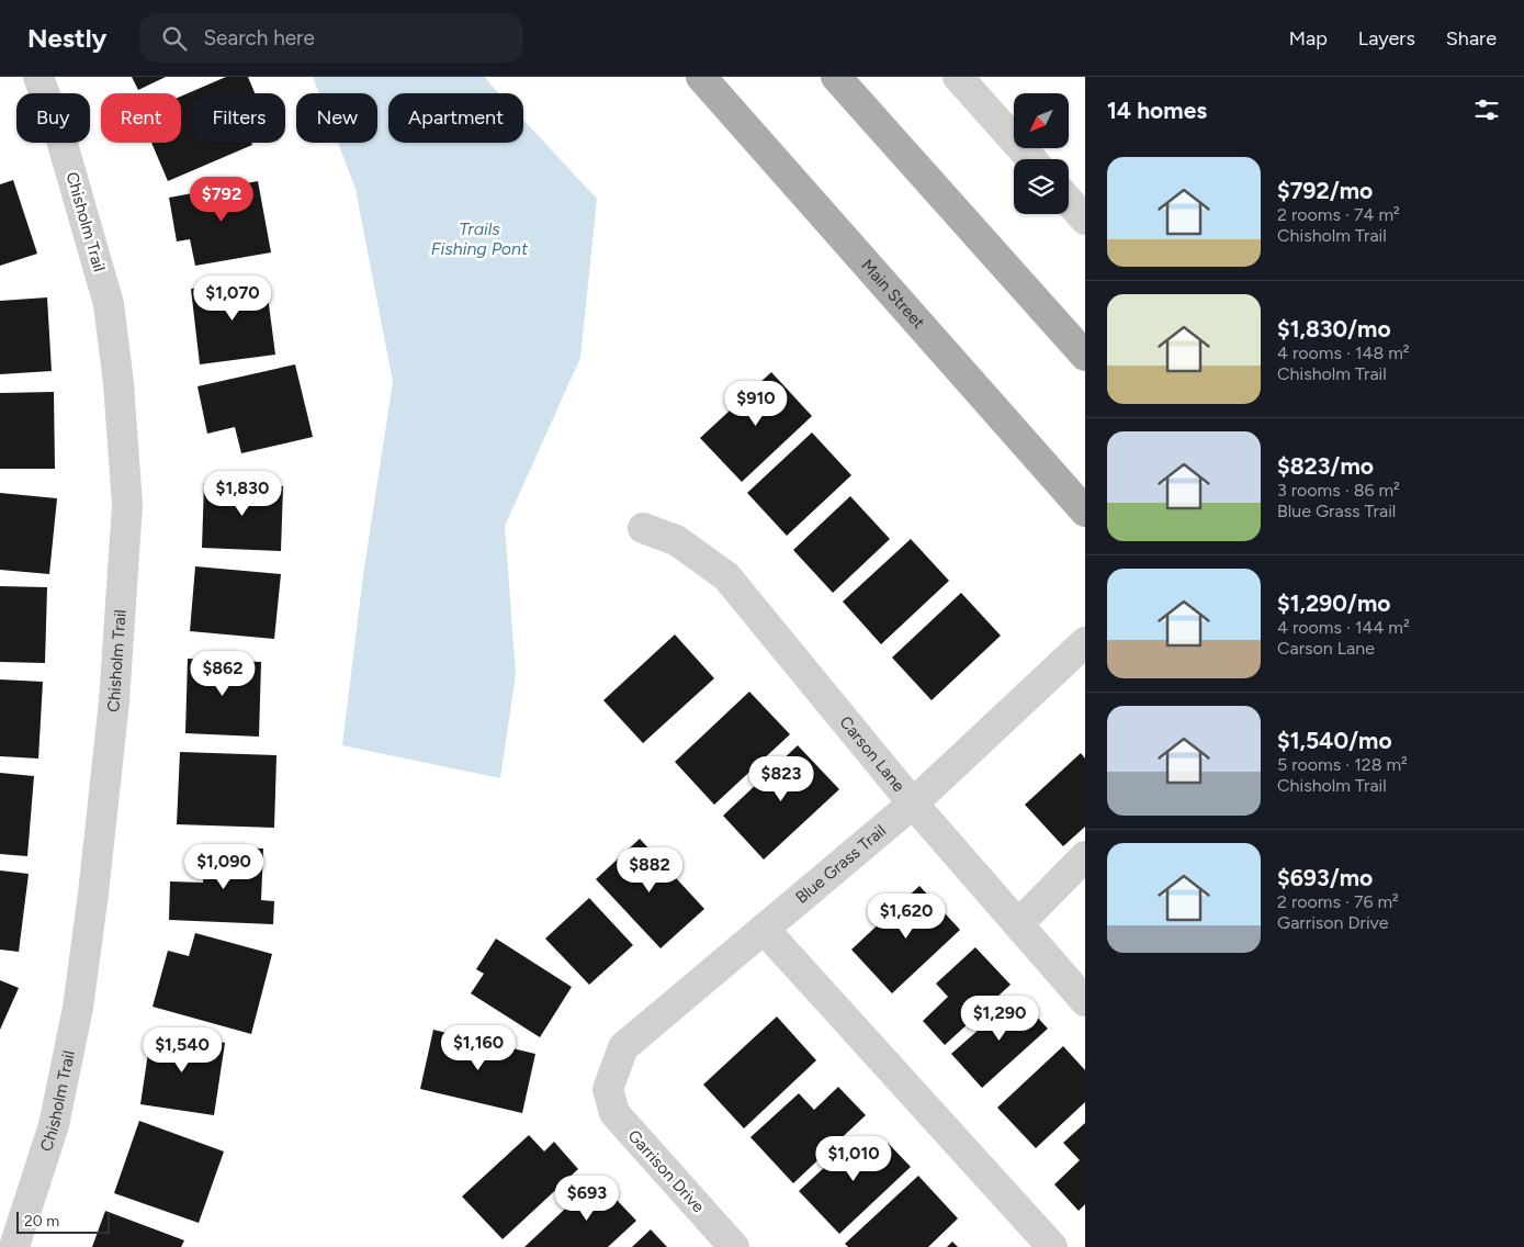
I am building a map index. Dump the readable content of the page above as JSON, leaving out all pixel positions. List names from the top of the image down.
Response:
{
  "streets": {
    "main road": ["Main Street"],
    "street": [
      "Chisholm Trail",
      "Carson Lane",
      "Blue Grass Trail",
      "Garrison Drive"
    ]
  },
  "crossings": [
    ["Carson Lane", "Blue Grass Trail"],
    ["Blue Grass Trail", "Garrison Drive"]
  ],
  "water": ["Trails Fishing Pont"],
  "scale_bar": "20 m",
  "north": "bottom left",
  "page": {
    "header": "Nestly",
    "search": "Search here",
    "nav": ["Map", "Layers", "Share"],
    "heading": "14 homes",
    "chip": [
      "Buy",
      "Rent",
      "Filters",
      "New",
      "Apartment"
    ],
    "list": [
      {
        "name": "$792/mo",
        "note": "2 rooms · 74 m² · Chisholm Trail"
      },
      {
        "name": "$1,830/mo",
        "note": "4 rooms · 148 m² · Chisholm Trail"
      },
      {
        "name": "$823/mo",
        "note": "3 rooms · 86 m² · Blue Grass Trail"
      },
      {
        "name": "$1,290/mo",
        "note": "4 rooms · 144 m² · Carson Lane"
      },
      {
        "name": "$1,540/mo",
        "note": "5 rooms · 128 m² · Chisholm Trail"
      },
      {
        "name": "$693/mo",
        "note": "2 rooms · 76 m² · Garrison Drive"
      }
    ],
    "price": [
      "$792",
      "$1,070",
      "$910",
      "$1,830",
      "$862",
      "$823",
      "$1,090",
      "$882",
      "$1,620",
      "$1,290",
      "$1,160",
      "$1,540",
      "$1,010",
      "$693"
    ],
    "scale": "20 m"
  }
}
